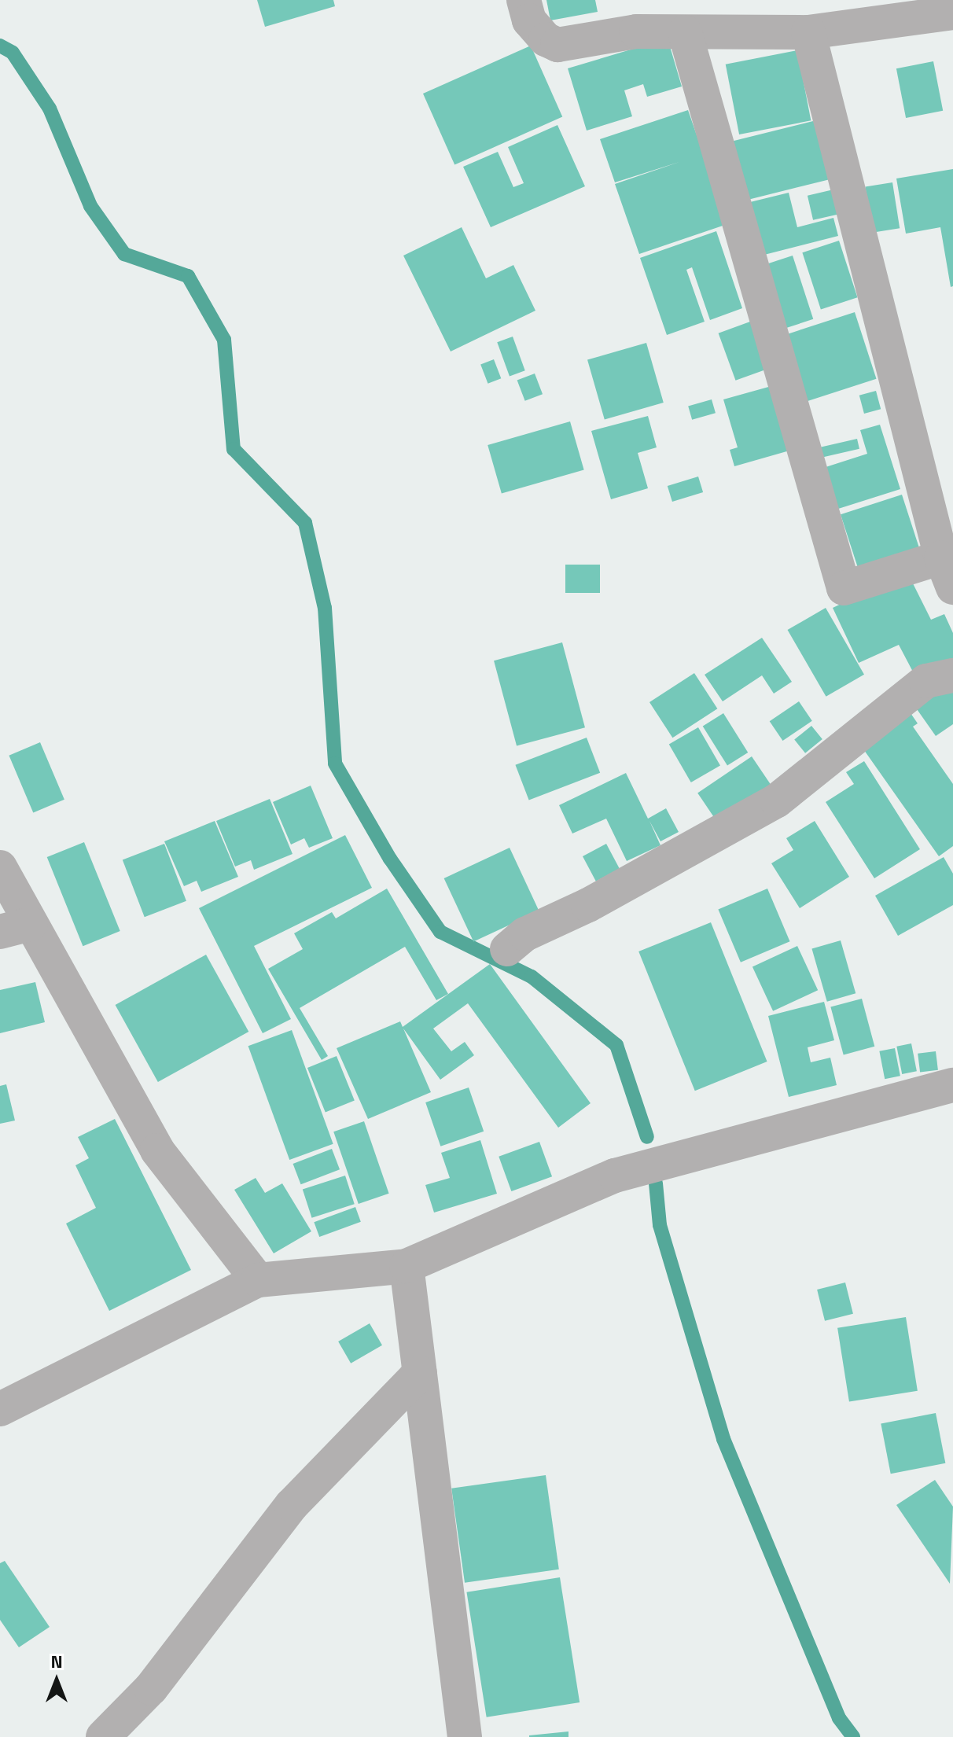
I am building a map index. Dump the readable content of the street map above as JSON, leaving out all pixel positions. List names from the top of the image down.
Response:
{
  "north": "top"
}
